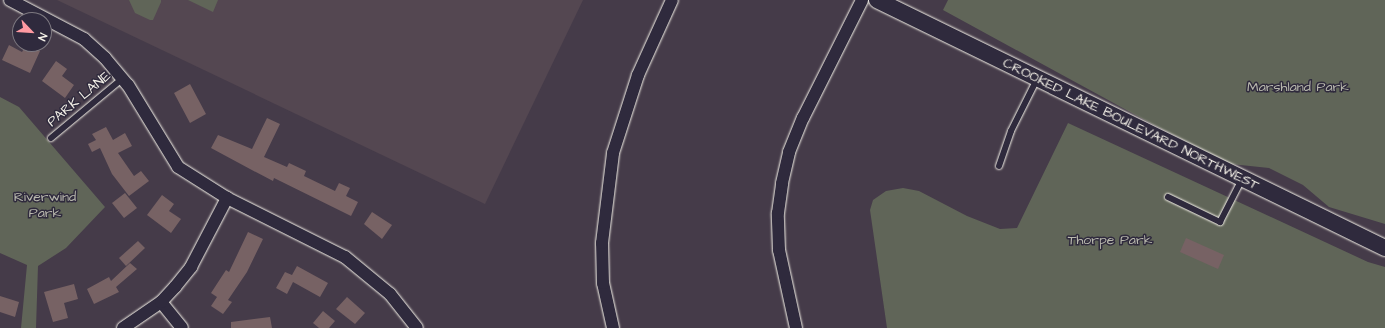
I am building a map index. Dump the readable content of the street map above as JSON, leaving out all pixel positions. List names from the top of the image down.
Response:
{
  "streets": {
    "street": ["CROOKED LAKE BOULEVARD NORTHWEST"],
    "lane": ["PARK LANE"]
  },
  "parks": ["Marshland Park", "Riverwind Park", "Thorpe Park"],
  "north": "bottom right"
}
